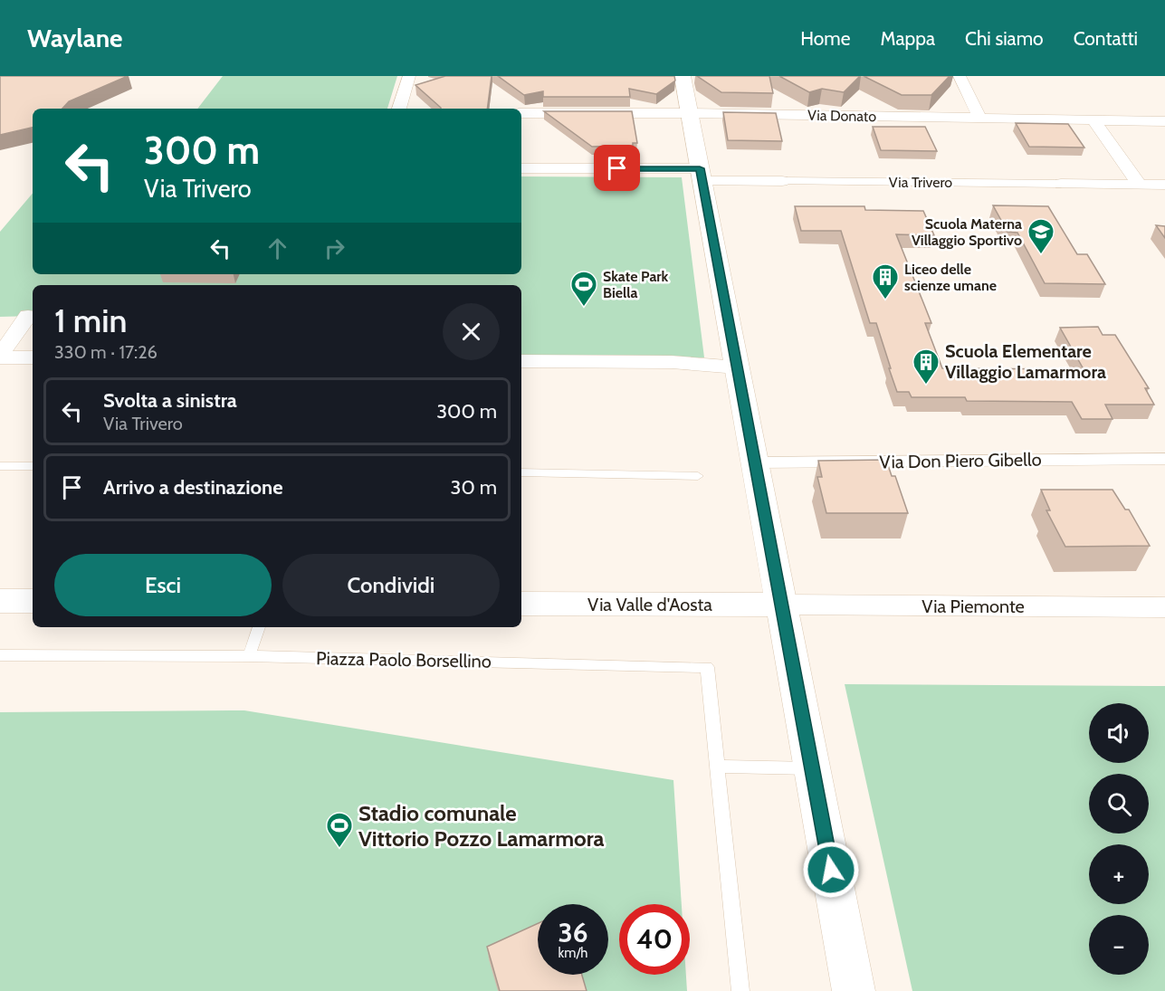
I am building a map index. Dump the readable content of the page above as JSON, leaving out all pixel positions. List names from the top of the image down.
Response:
{
  "streets": {
    "street": [
      "Via Donato",
      "Via Trivero",
      "Via Don Piero Gibello",
      "Via Valle d'Aosta",
      "Via Piemonte"
    ],
    "lane": ["Piazza Paolo Borsellino"]
  },
  "crossings": [
    ["Via Valle d'Aosta", "Via Piemonte"]
  ],
  "places": {
    "school or university": ["Scuola Materna Villaggio Sportivo"],
    "building": ["Liceo delle scienze umane", "Scuola Elementare Villaggio Lamarmora"],
    "sports": ["Skate Park Biella", "Stadio comunale Vittorio Pozzo Lamarmora"]
  },
  "page": {
    "header": "Waylane",
    "nav": [
      "Home",
      "Mappa",
      "Chi siamo",
      "Contatti"
    ],
    "turn": ["300 m", "Via Trivero"],
    "heading": ["1 min", "330 m · 17:26"],
    "list": [
      {
        "name": "Svolta a sinistra",
        "note": "Via Trivero",
        "value": "300 m"
      },
      {
        "name": "Arrivo a destinazione",
        "value": "30 m"
      }
    ],
    "buttons": ["Esci", "Condividi"],
    "map_buttons": ["+", "−"],
    "speed": "36 km/h",
    "limit": "40"
  }
}
